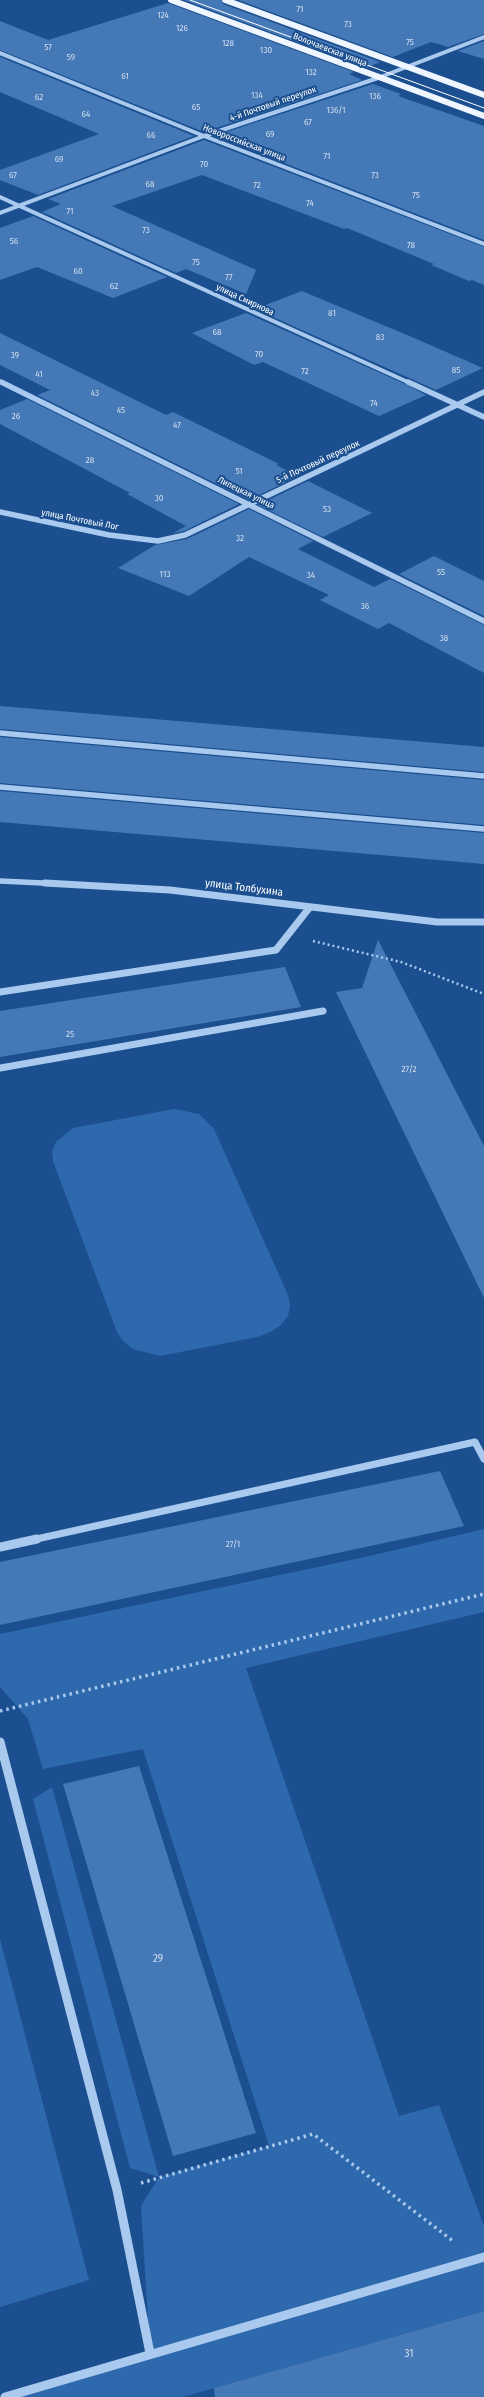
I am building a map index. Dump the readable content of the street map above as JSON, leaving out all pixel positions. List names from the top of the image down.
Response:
{
  "streets": {
    "main road": ["Волочаевская улица"],
    "street": [
      "4-й Почтовый переулок",
      "Новороссийская улица",
      "улица Смирнова",
      "5-й Почтовый переулок",
      "Липецкая улица",
      "улица Почтовый Лог",
      "улица Толбухина"
    ]
  },
  "crossings": [
    ["Волочаевская улица", "4-й Почтовый переулок"],
    ["4-й Почтовый переулок", "Новороссийская улица"],
    ["4-й Почтовый переулок", "улица Смирнова"],
    ["улица Смирнова", "5-й Почтовый переулок"],
    ["5-й Почтовый переулок", "Липецкая улица"],
    ["5-й Почтовый переулок", "улица Почтовый Лог"]
  ],
  "house_numbers": [
    "71",
    "124",
    "73",
    "126",
    "75",
    "128",
    "57",
    "130",
    "59",
    "132",
    "61",
    "134",
    "136",
    "62",
    "65",
    "136/1",
    "64",
    "67",
    "69",
    "66",
    "71",
    "69",
    "70",
    "67",
    "73",
    "68",
    "72",
    "75",
    "74",
    "71",
    "73",
    "56",
    "78",
    "75",
    "60",
    "77",
    "62",
    "81",
    "68",
    "83",
    "70",
    "39",
    "85",
    "72",
    "41",
    "43",
    "74",
    "45",
    "26",
    "47",
    "28",
    "51",
    "30",
    "53",
    "32",
    "55",
    "113",
    "34",
    "36",
    "38",
    "25",
    "27/2",
    "27/1",
    "29",
    "31"
  ]
}
